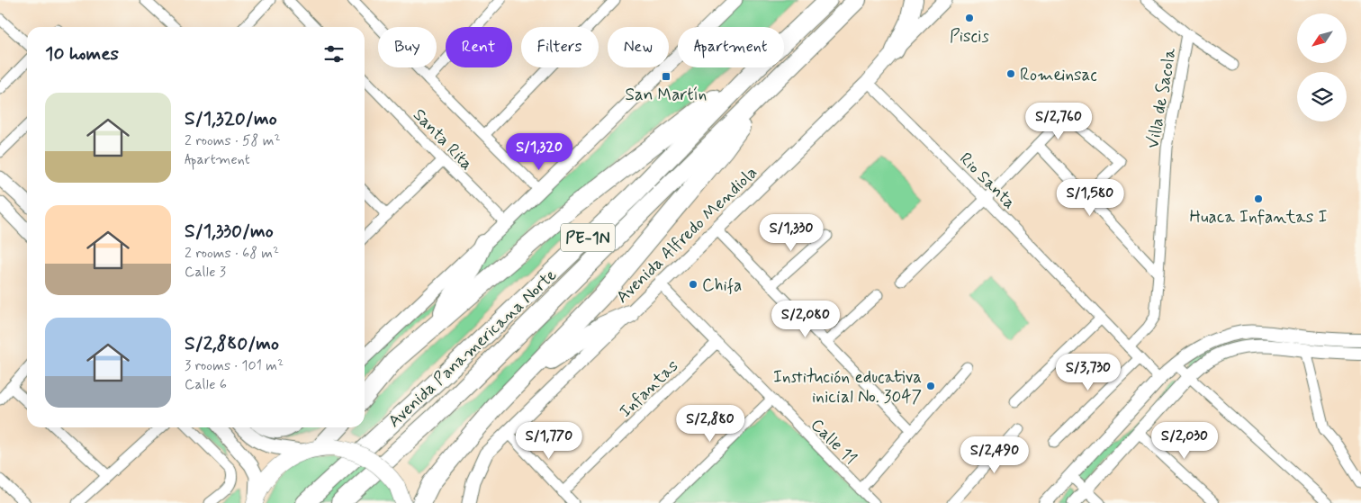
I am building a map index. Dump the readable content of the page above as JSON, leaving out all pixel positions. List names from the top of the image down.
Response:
{
  "streets": {
    "highway": ["PE-1N", "Avenida Panamericana Norte"],
    "main road": ["Avenida Alfredo Mendiola"],
    "street": [
      "Villa de Sacola",
      "Santa Rita",
      "Rio Santa",
      "Infantas",
      "Calle 11"
    ]
  },
  "crossings": [
    ["Villa de Sacola", "Rio Santa"],
    ["Rio Santa", "Avenida Alfredo Mendiola"],
    ["Avenida Alfredo Mendiola", "Calle 11"],
    ["Infantas", "Calle 11"]
  ],
  "places": {
    "other": [
      "Piscis",
      "Romeinsac",
      "Huaca Infantas I",
      "Chifa",
      "Institución educativa inicial No. 3047"
    ],
    "transit": ["San Martín"]
  },
  "north": "bottom left",
  "page": {
    "chip": [
      "Buy",
      "Rent",
      "Filters",
      "New",
      "Apartment"
    ],
    "heading": "10 homes",
    "list": [
      {
        "name": "S/1,320/mo",
        "note": "2 rooms · 58 m² · Apartment"
      },
      {
        "name": "S/1,330/mo",
        "note": "2 rooms · 68 m² · Calle 3"
      },
      {
        "name": "S/2,880/mo",
        "note": "3 rooms · 101 m² · Calle 6"
      }
    ],
    "price": [
      "S/2,760",
      "S/1,320",
      "S/1,580",
      "S/1,330",
      "S/2,080",
      "S/3,730",
      "S/2,880",
      "S/1,770",
      "S/2,030",
      "S/2,490"
    ]
  }
}
